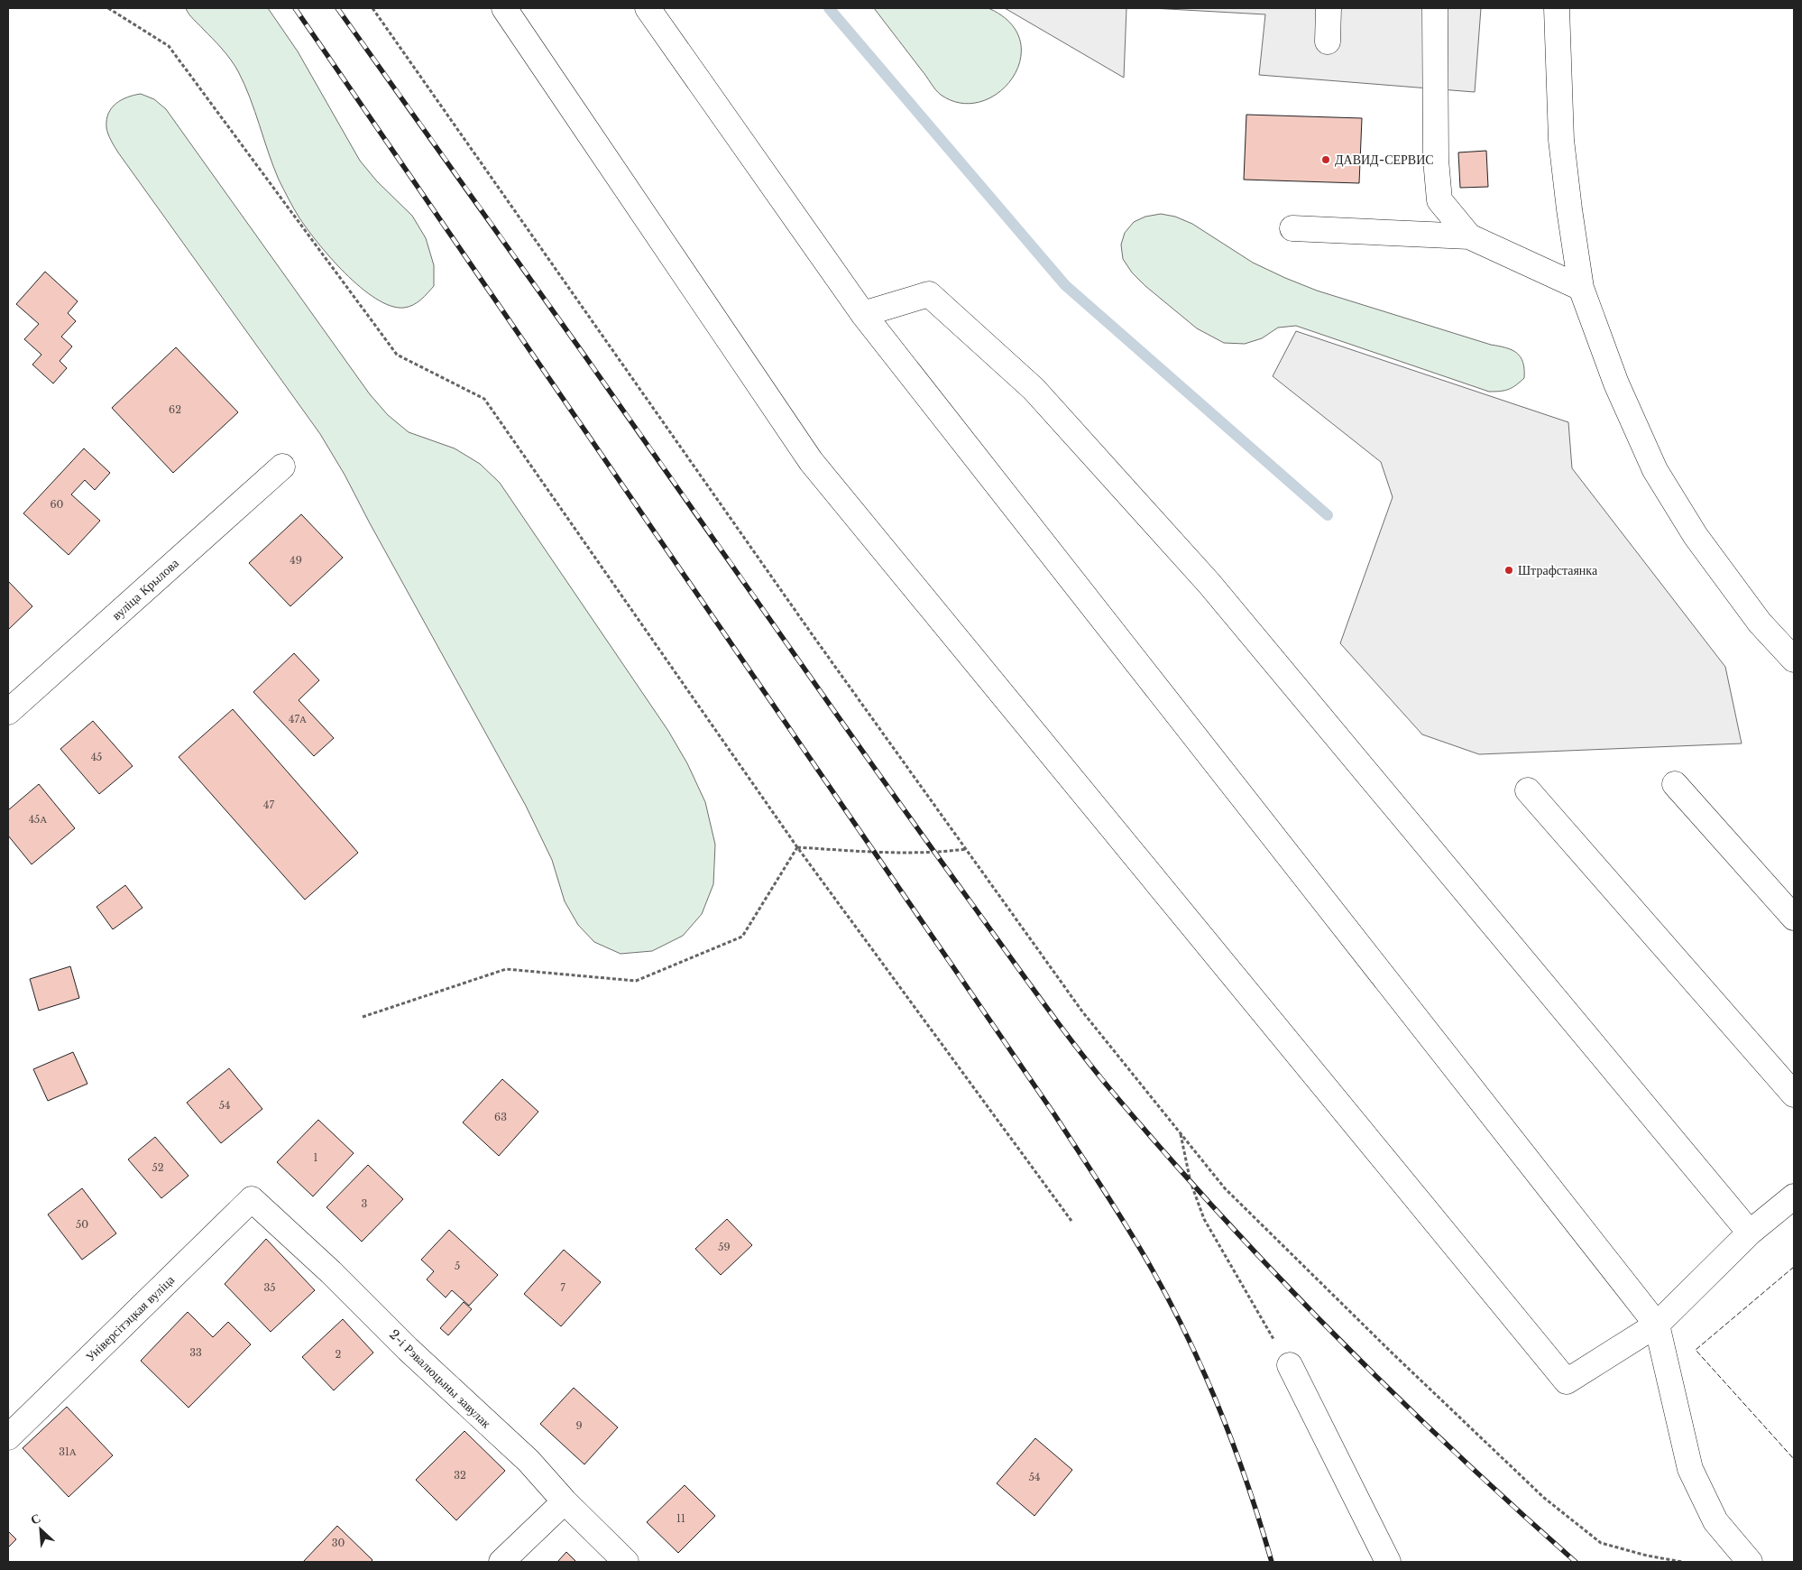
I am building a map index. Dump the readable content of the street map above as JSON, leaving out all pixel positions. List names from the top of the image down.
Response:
{
  "streets": {
    "street": ["вуліца Крылова", "Універсітэцкая вуліца", "2-і Рэвалюцыны завулак"]
  },
  "crossings": [
    ["Універсітэцкая вуліца", "2-і Рэвалюцыны завулак"]
  ],
  "places": ["ДАВИД-СЕРВИС", "Штрафстаянка"],
  "house_numbers": [
    "62",
    "60",
    "49",
    "47А",
    "45",
    "47",
    "45А",
    "54",
    "63",
    "1",
    "52",
    "3",
    "50",
    "59",
    "5",
    "35",
    "7",
    "33",
    "2",
    "9",
    "31А",
    "32",
    "54",
    "11",
    "30"
  ],
  "north": "top left"
}
